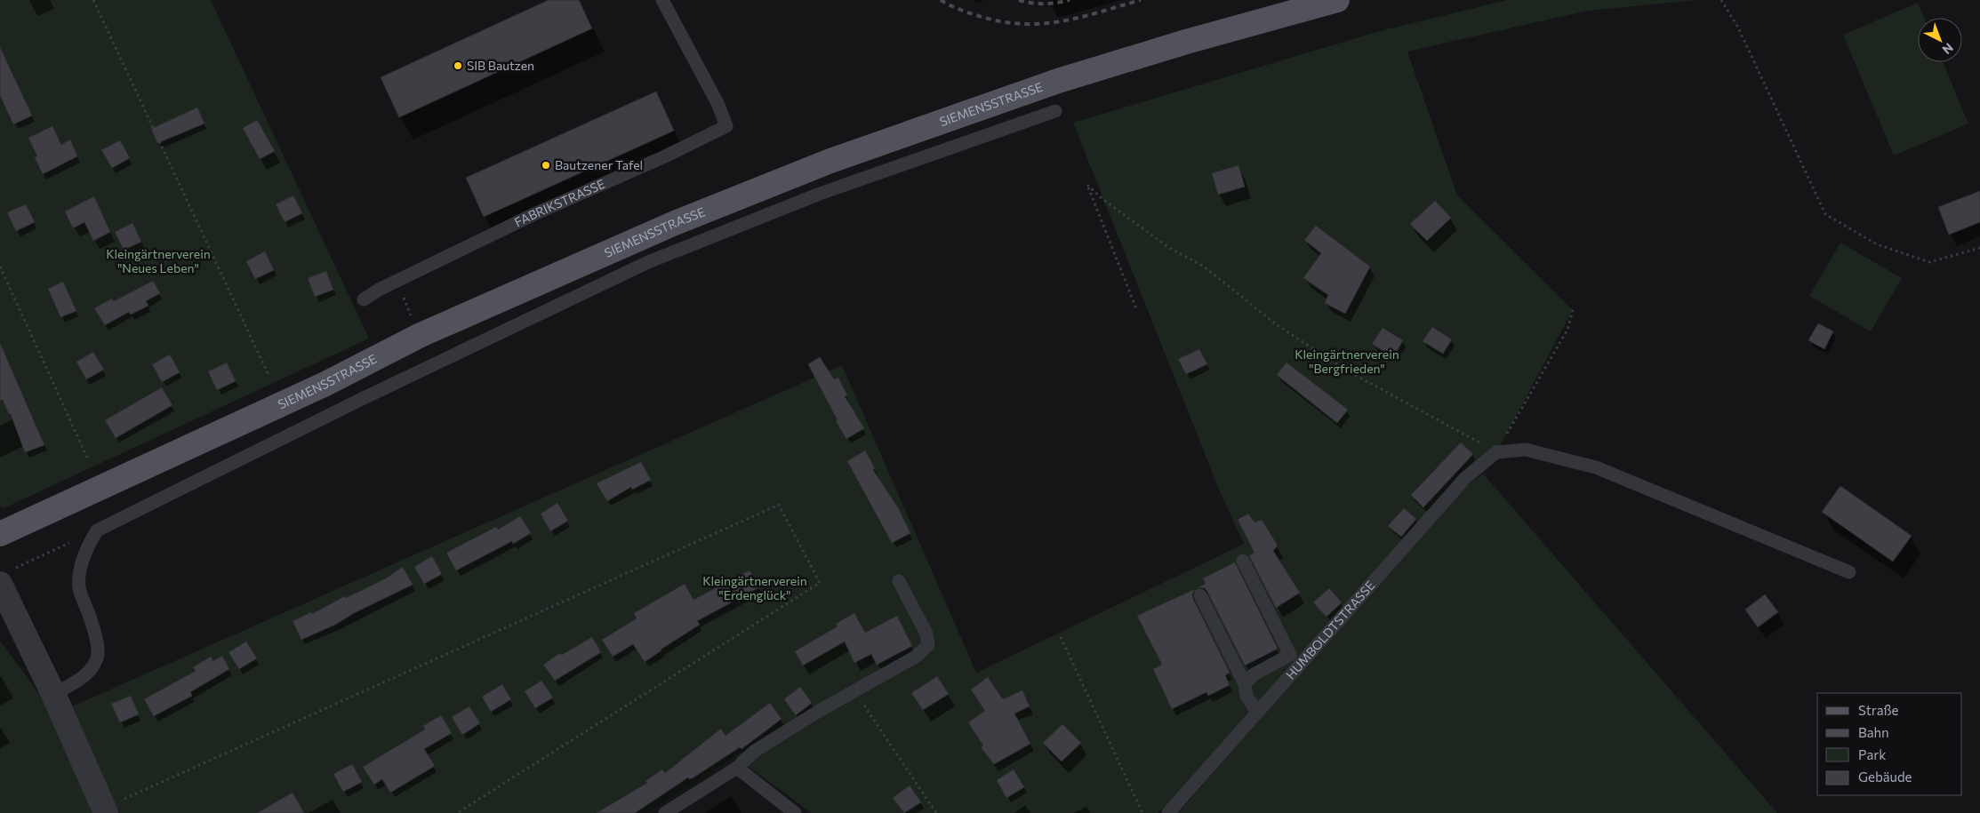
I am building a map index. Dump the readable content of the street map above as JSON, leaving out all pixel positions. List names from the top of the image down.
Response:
{
  "streets": {
    "main road": ["SIEMENSSTRASSE"],
    "lane": ["FABRIKSTRASSE", "HUMBOLDTSTRASSE"]
  },
  "parks": ["Kleingärtnerverein \"Neues Leben\"", "Kleingärtnerverein \"Bergfrieden\"", "Kleingärtnerverein \"Erdenglück\""],
  "places": ["SIB Bautzen", "Bautzener Tafel"],
  "legend": [
    "Straße",
    "Bahn",
    "Park",
    "Gebäude"
  ],
  "north": "bottom right"
}
